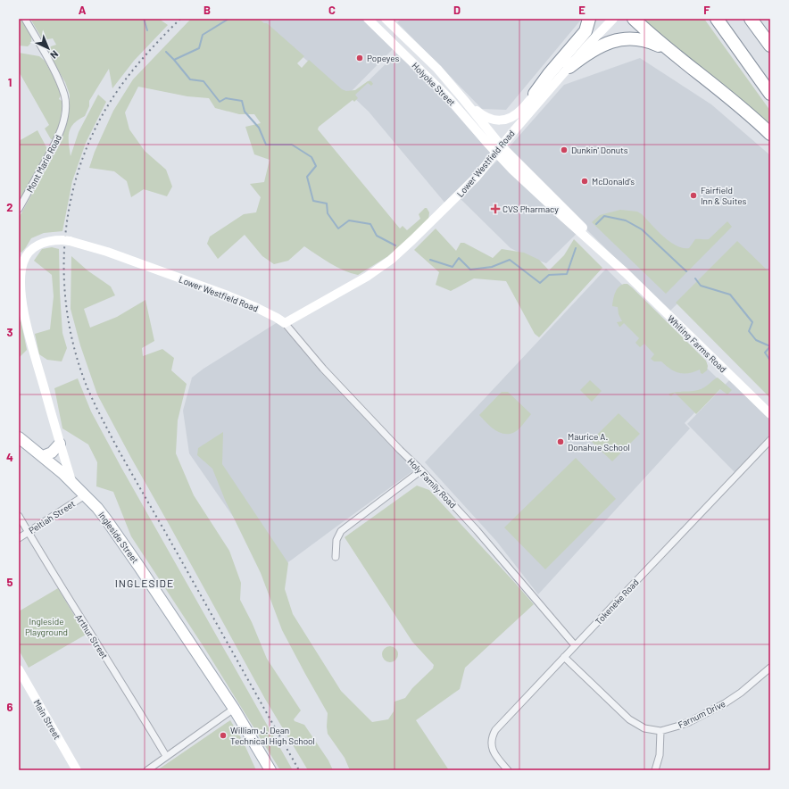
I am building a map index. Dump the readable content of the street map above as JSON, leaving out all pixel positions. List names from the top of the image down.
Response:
{
  "streets": {
    "main road": ["Ingleside Street"],
    "street": [
      "Holyoke Street",
      "Mont Marie Road",
      "Lower Westfield Road",
      "Whiting Farms Road",
      "Holy Family Road",
      "Peltiah Street",
      "Tokeneke Road",
      "Arthur Street",
      "Farnum Drive",
      "Main Street"
    ]
  },
  "crossings": [
    ["Holyoke Street", "Lower Westfield Road"],
    ["Holyoke Street", "Whiting Farms Road"],
    ["Lower Westfield Road", "Whiting Farms Road"],
    ["Lower Westfield Road", "Holy Family Road"],
    ["Lower Westfield Road", "Ingleside Street"],
    ["Holy Family Road", "Tokeneke Road"],
    ["Peltiah Street", "Ingleside Street"],
    ["Peltiah Street", "Arthur Street"],
    ["Tokeneke Road", "Farnum Drive"]
  ],
  "districts": ["INGLESIDE"],
  "parks": ["Ingleside Playground"],
  "places": {
    "other": [
      "Popeyes",
      "Dunkin' Donuts",
      "McDonald's",
      "Fairfield Inn & Suites",
      "Maurice A. Donahue School",
      "William J. Dean Technical High School"
    ],
    "health": ["CVS Pharmacy"]
  },
  "north": "bottom right",
  "grid": {
    "columns": [
      "A",
      "B",
      "C",
      "D",
      "E",
      "F"
    ],
    "rows": [
      "1",
      "2",
      "3",
      "4",
      "5",
      "6"
    ]
  }
}
